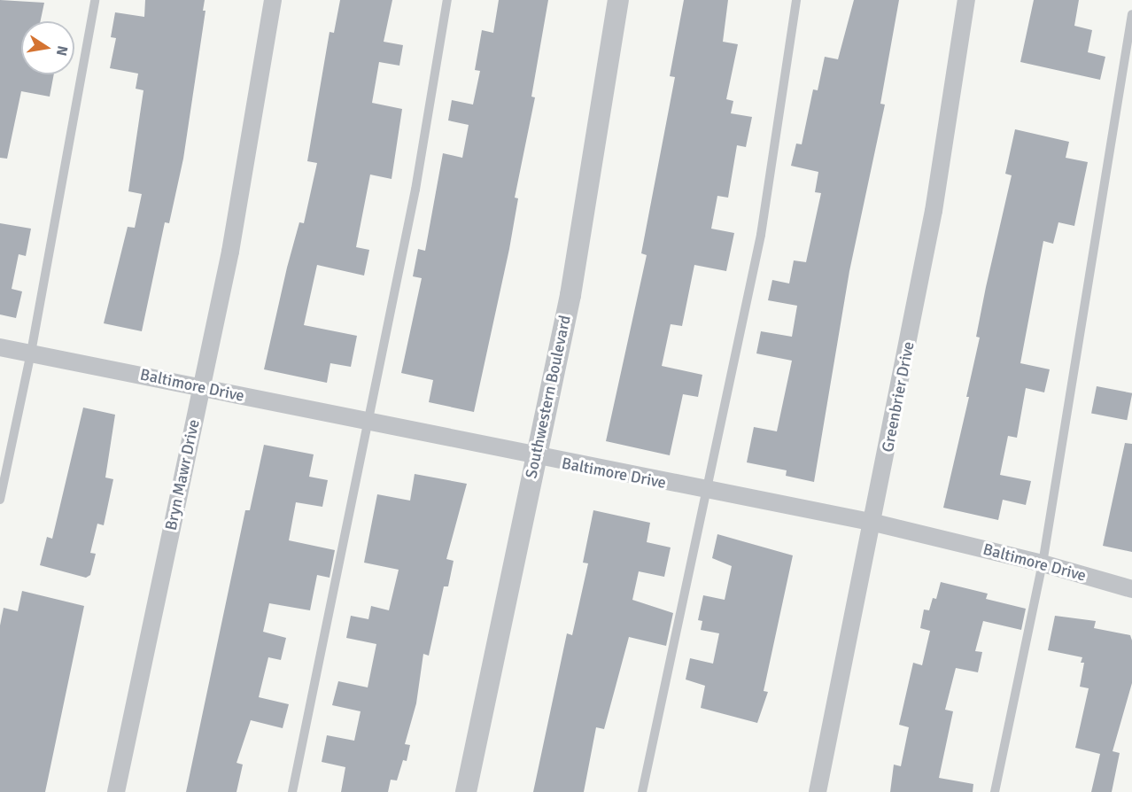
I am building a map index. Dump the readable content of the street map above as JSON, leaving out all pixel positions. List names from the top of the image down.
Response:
{
  "streets": {
    "street": [
      "Baltimore Drive",
      "Southwestern Boulevard",
      "Greenbrier Drive",
      "Bryn Mawr Drive"
    ]
  },
  "crossings": [
    ["Baltimore Drive", "Southwestern Boulevard"],
    ["Baltimore Drive", "Greenbrier Drive"],
    ["Baltimore Drive", "Bryn Mawr Drive"]
  ],
  "north": "right"
}
